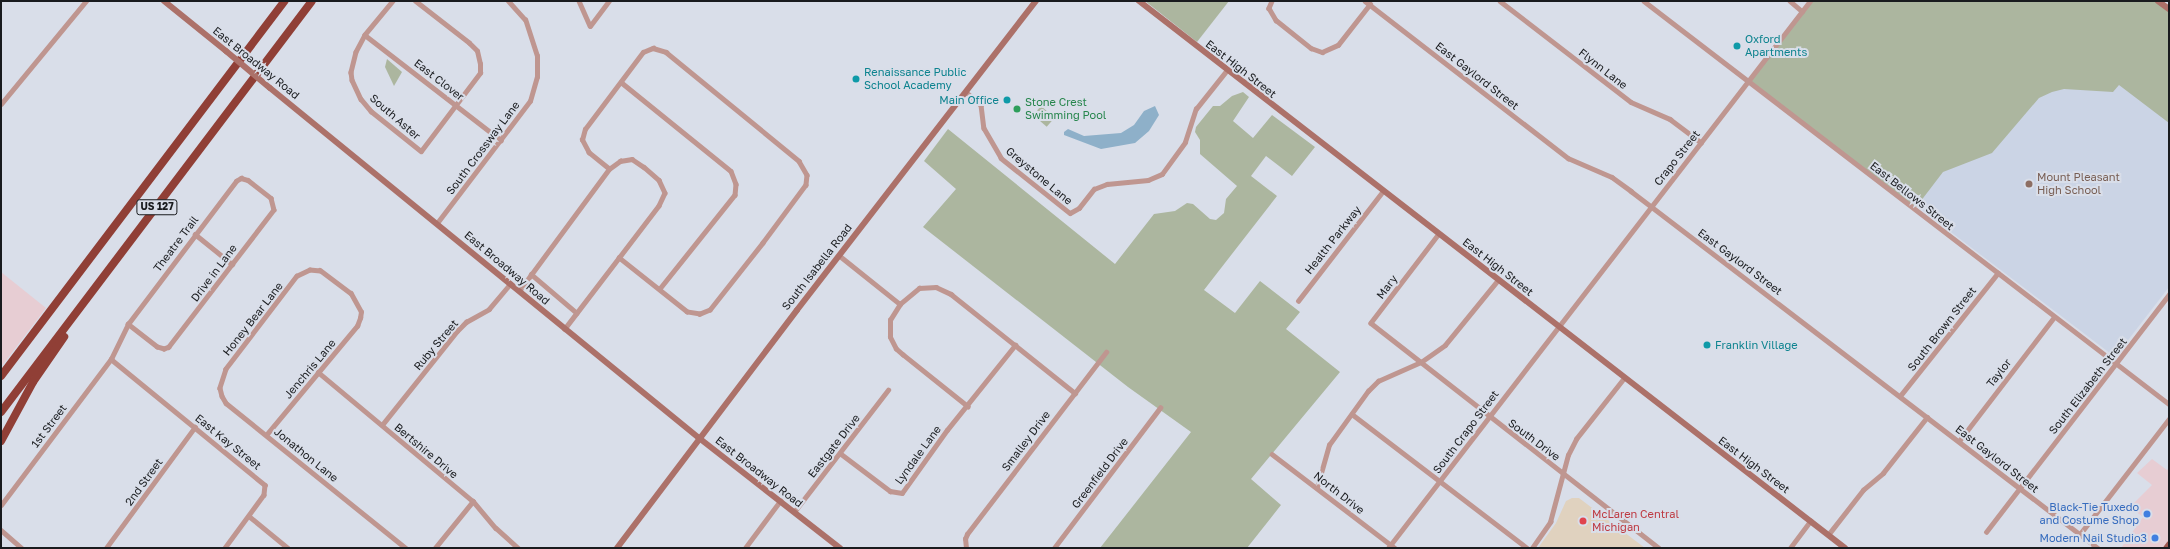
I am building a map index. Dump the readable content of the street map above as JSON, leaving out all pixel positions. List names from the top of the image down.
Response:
{
  "streets": {
    "highway": ["US 127"],
    "street": [
      "East Broadway Road",
      "East High Street",
      "Flynn Lane",
      "East Gaylord Street",
      "East Clover",
      "South Aster",
      "South Crossway Lane",
      "Crapo Street",
      "Greystone Lane",
      "East Bellows Street",
      "Health Parkway",
      "Theatre Trail",
      "South Isabella Road",
      "Drive in Lane",
      "Mary",
      "Honey Bear Lane",
      "South Brown Street",
      "Ruby Street",
      "Jenchris Lane",
      "Taylor",
      "South Elizabeth Street",
      "1st Street",
      "South Crapo Street",
      "South Drive",
      "Smalley Drive",
      "East Kay Street",
      "Eastgate Drive",
      "Bertshire Drive",
      "Jonathon Lane",
      "Lyndale Lane",
      "Greenfield Drive",
      "2nd Street",
      "North Drive"
    ]
  },
  "crossings": [
    ["East Broadway Road", "South Crossway Lane"],
    ["East Broadway Road", "South Isabella Road"],
    ["East Broadway Road", "Ruby Street"],
    ["East Broadway Road", "Eastgate Drive"],
    ["East High Street", "Crapo Street"],
    ["East High Street", "Greystone Lane"],
    ["East High Street", "Health Parkway"],
    ["East High Street", "Mary"],
    ["East High Street", "South Crapo Street"],
    ["Flynn Lane", "Crapo Street"],
    ["East Gaylord Street", "Crapo Street"],
    ["East Gaylord Street", "South Brown Street"],
    ["East Gaylord Street", "Taylor"],
    ["East Gaylord Street", "South Elizabeth Street"],
    ["East Clover", "South Aster"],
    ["East Clover", "South Crossway Lane"],
    ["Crapo Street", "East Bellows Street"],
    ["Crapo Street", "South Crapo Street"],
    ["Greystone Lane", "South Isabella Road"],
    ["East Bellows Street", "South Brown Street"],
    ["East Bellows Street", "Taylor"],
    ["East Bellows Street", "South Elizabeth Street"],
    ["Theatre Trail", "Drive in Lane"],
    ["Theatre Trail", "1st Street"],
    ["Theatre Trail", "East Kay Street"],
    ["Mary", "South Drive"],
    ["Honey Bear Lane", "Jenchris Lane"],
    ["Honey Bear Lane", "Jonathon Lane"],
    ["Ruby Street", "Bertshire Drive"],
    ["Jenchris Lane", "Bertshire Drive"],
    ["Jenchris Lane", "Jonathon Lane"],
    ["1st Street", "East Kay Street"],
    ["South Crapo Street", "South Drive"],
    ["South Crapo Street", "North Drive"],
    ["East Kay Street", "2nd Street"],
    ["Eastgate Drive", "Lyndale Lane"]
  ],
  "places": [
    "Oxford Apartments",
    "Renaissance Public School Academy",
    "Main Office",
    "Stone Crest Swimming Pool",
    "Mount Pleasant High School",
    "Franklin Village",
    "Black-Tie Tuxedo and Costume Shop",
    "McLaren Central Michigan",
    "Modern Nail Studio3"
  ]
}
